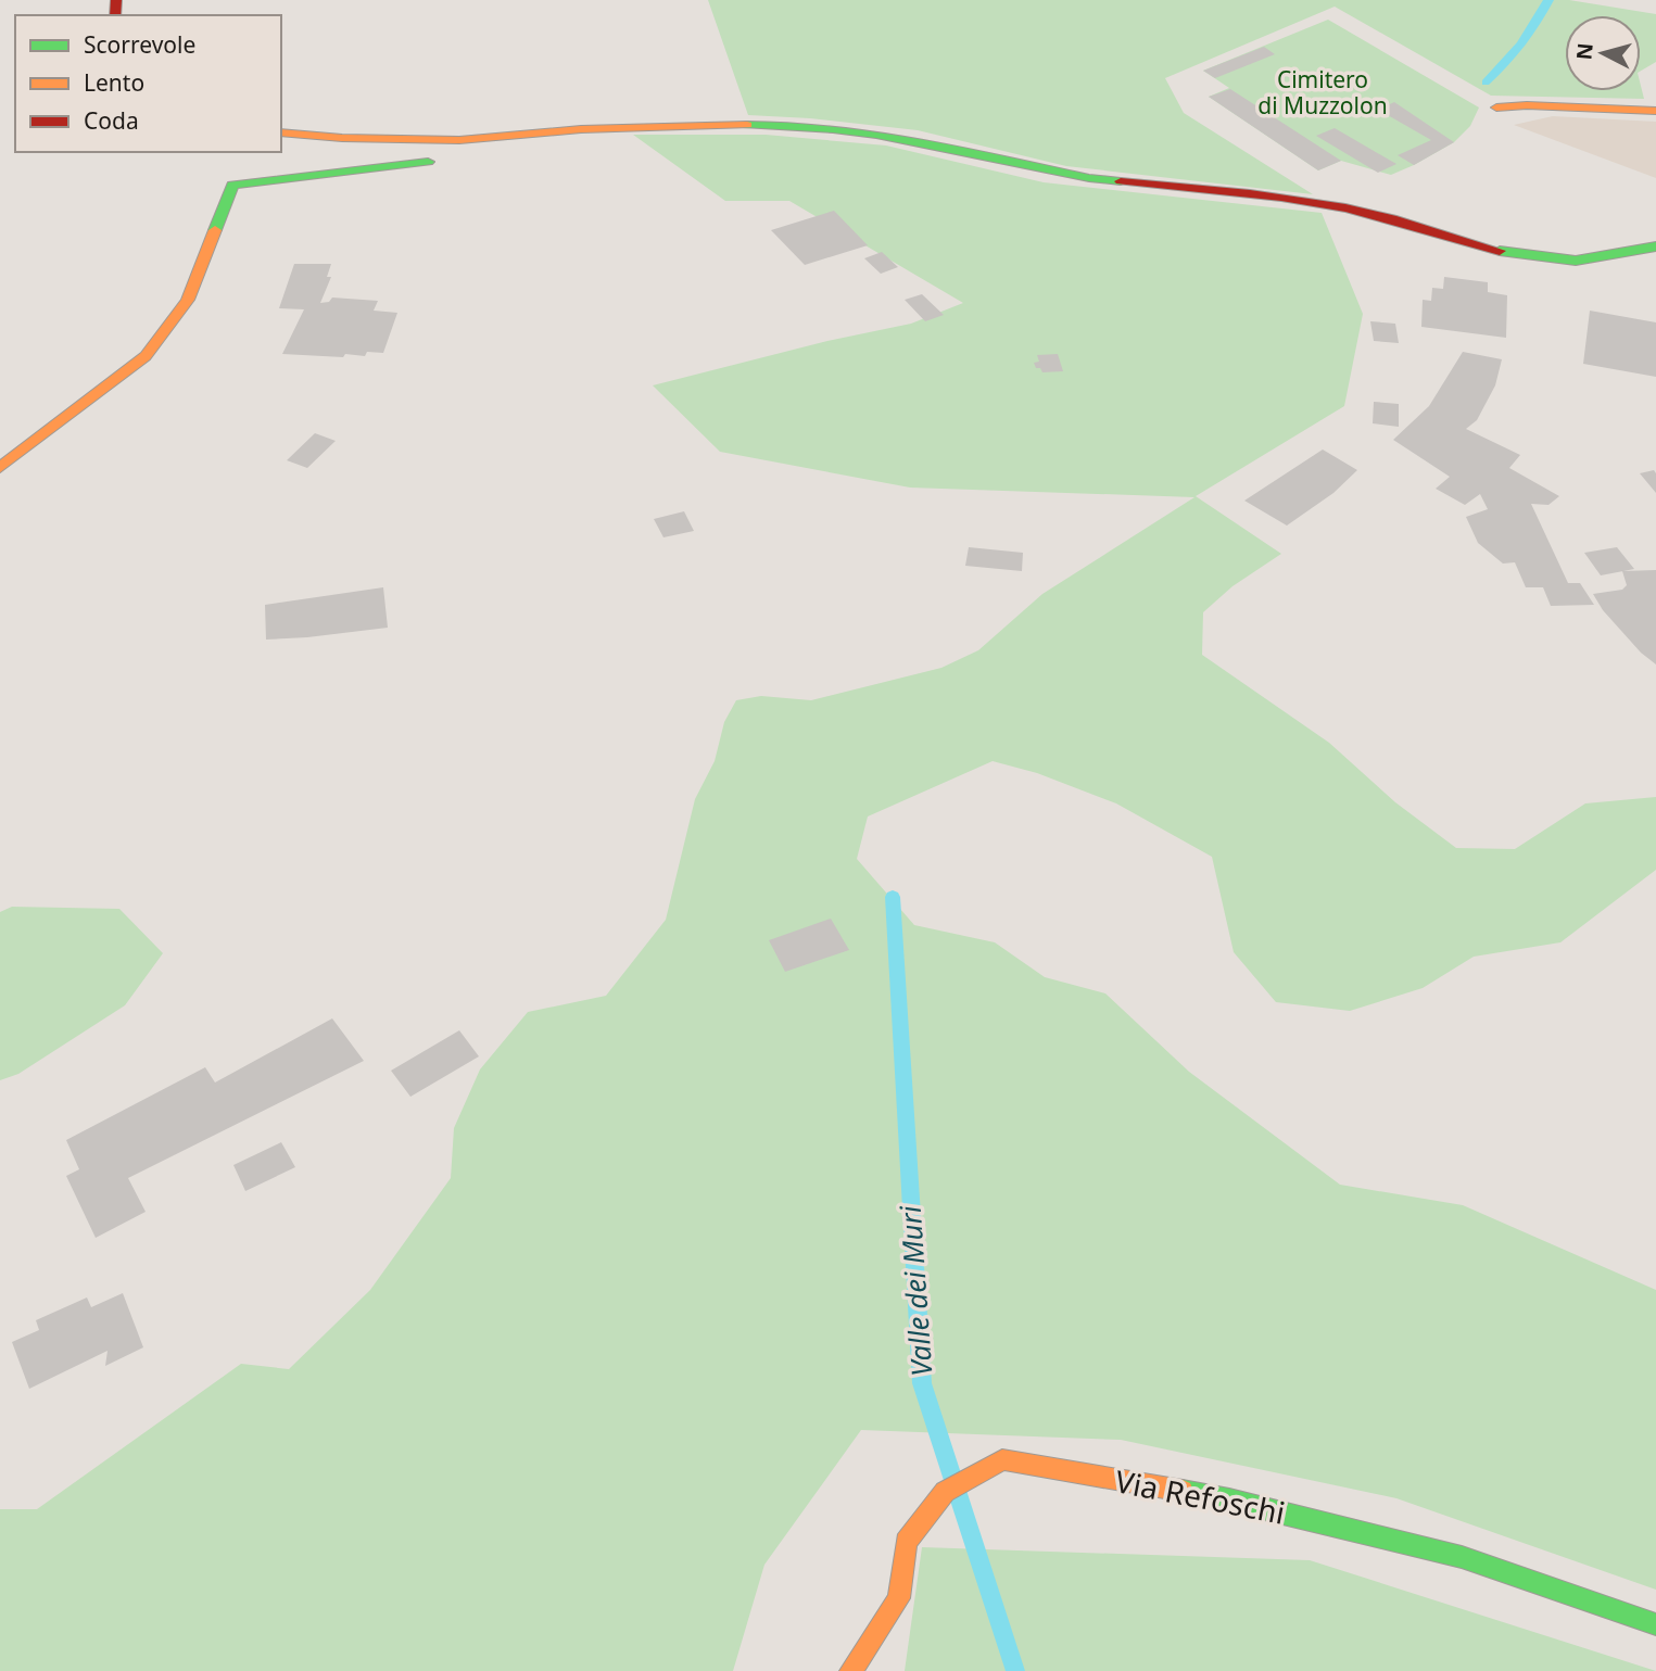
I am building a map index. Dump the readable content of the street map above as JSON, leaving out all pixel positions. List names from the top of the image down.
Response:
{
  "streets": {
    "street": ["Via Refoschi"]
  },
  "water": ["Valle dei Muri"],
  "parks": ["Cimitero di Muzzolon"],
  "legend": ["Scorrevole", "Lento", "Coda"],
  "north": "left"
}
